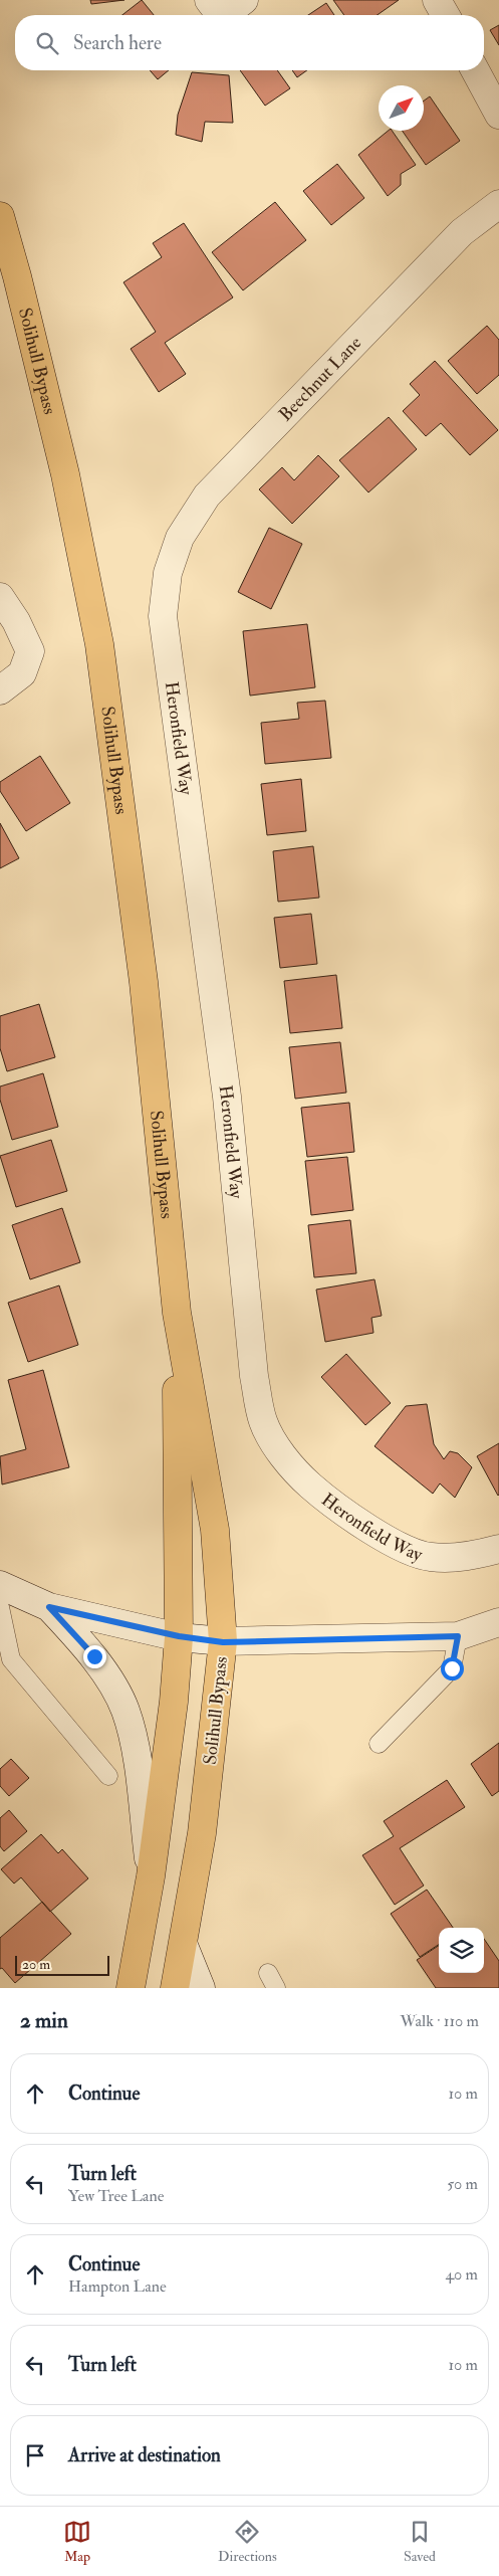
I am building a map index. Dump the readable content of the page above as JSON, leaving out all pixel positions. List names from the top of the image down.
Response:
{
  "streets": {
    "highway": ["Solihull Bypass"],
    "street": ["Beechnut Lane", "Heronfield Way"]
  },
  "crossings": [
    ["Beechnut Lane", "Heronfield Way"]
  ],
  "scale_bar": "20 m",
  "north": "top right",
  "page": {
    "search": "Search here",
    "scale": "20 m",
    "heading": ["2 min", "Walk · 110 m"],
    "list": [
      ["Continue", "10 m"],
      ["Turn left", "Yew Tree Lane", "50 m"],
      ["Continue", "Hampton Lane", "40 m"],
      ["Turn left", "10 m"],
      "Arrive at destination"
    ],
    "nav": ["Map", "Directions", "Saved"]
  }
}
